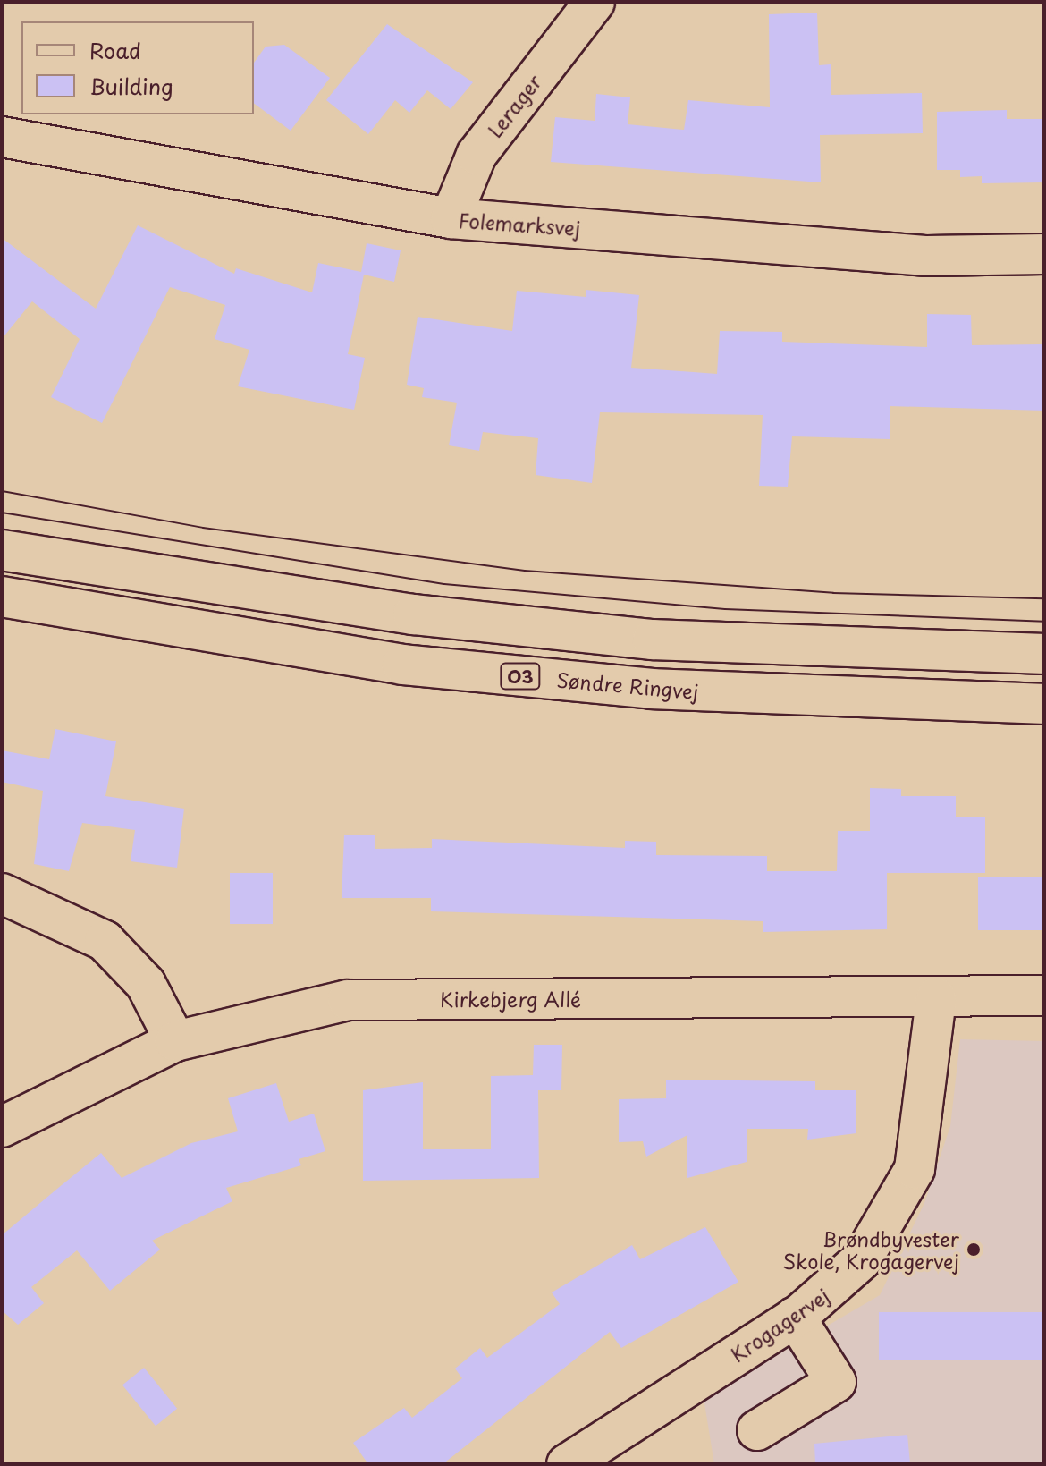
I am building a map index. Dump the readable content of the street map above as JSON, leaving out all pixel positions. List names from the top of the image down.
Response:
{
  "streets": {
    "street": [
      "Lerager",
      "Folemarksvej",
      "O3",
      "Søndre Ringvej",
      "Kirkebjerg Allé",
      "Krogagervej"
    ]
  },
  "crossings": [
    ["Lerager", "Folemarksvej"],
    ["Kirkebjerg Allé", "Krogagervej"]
  ],
  "places": ["Brøndbyvester Skole, Krogagervej"],
  "legend": ["Road", "Building"]
}
